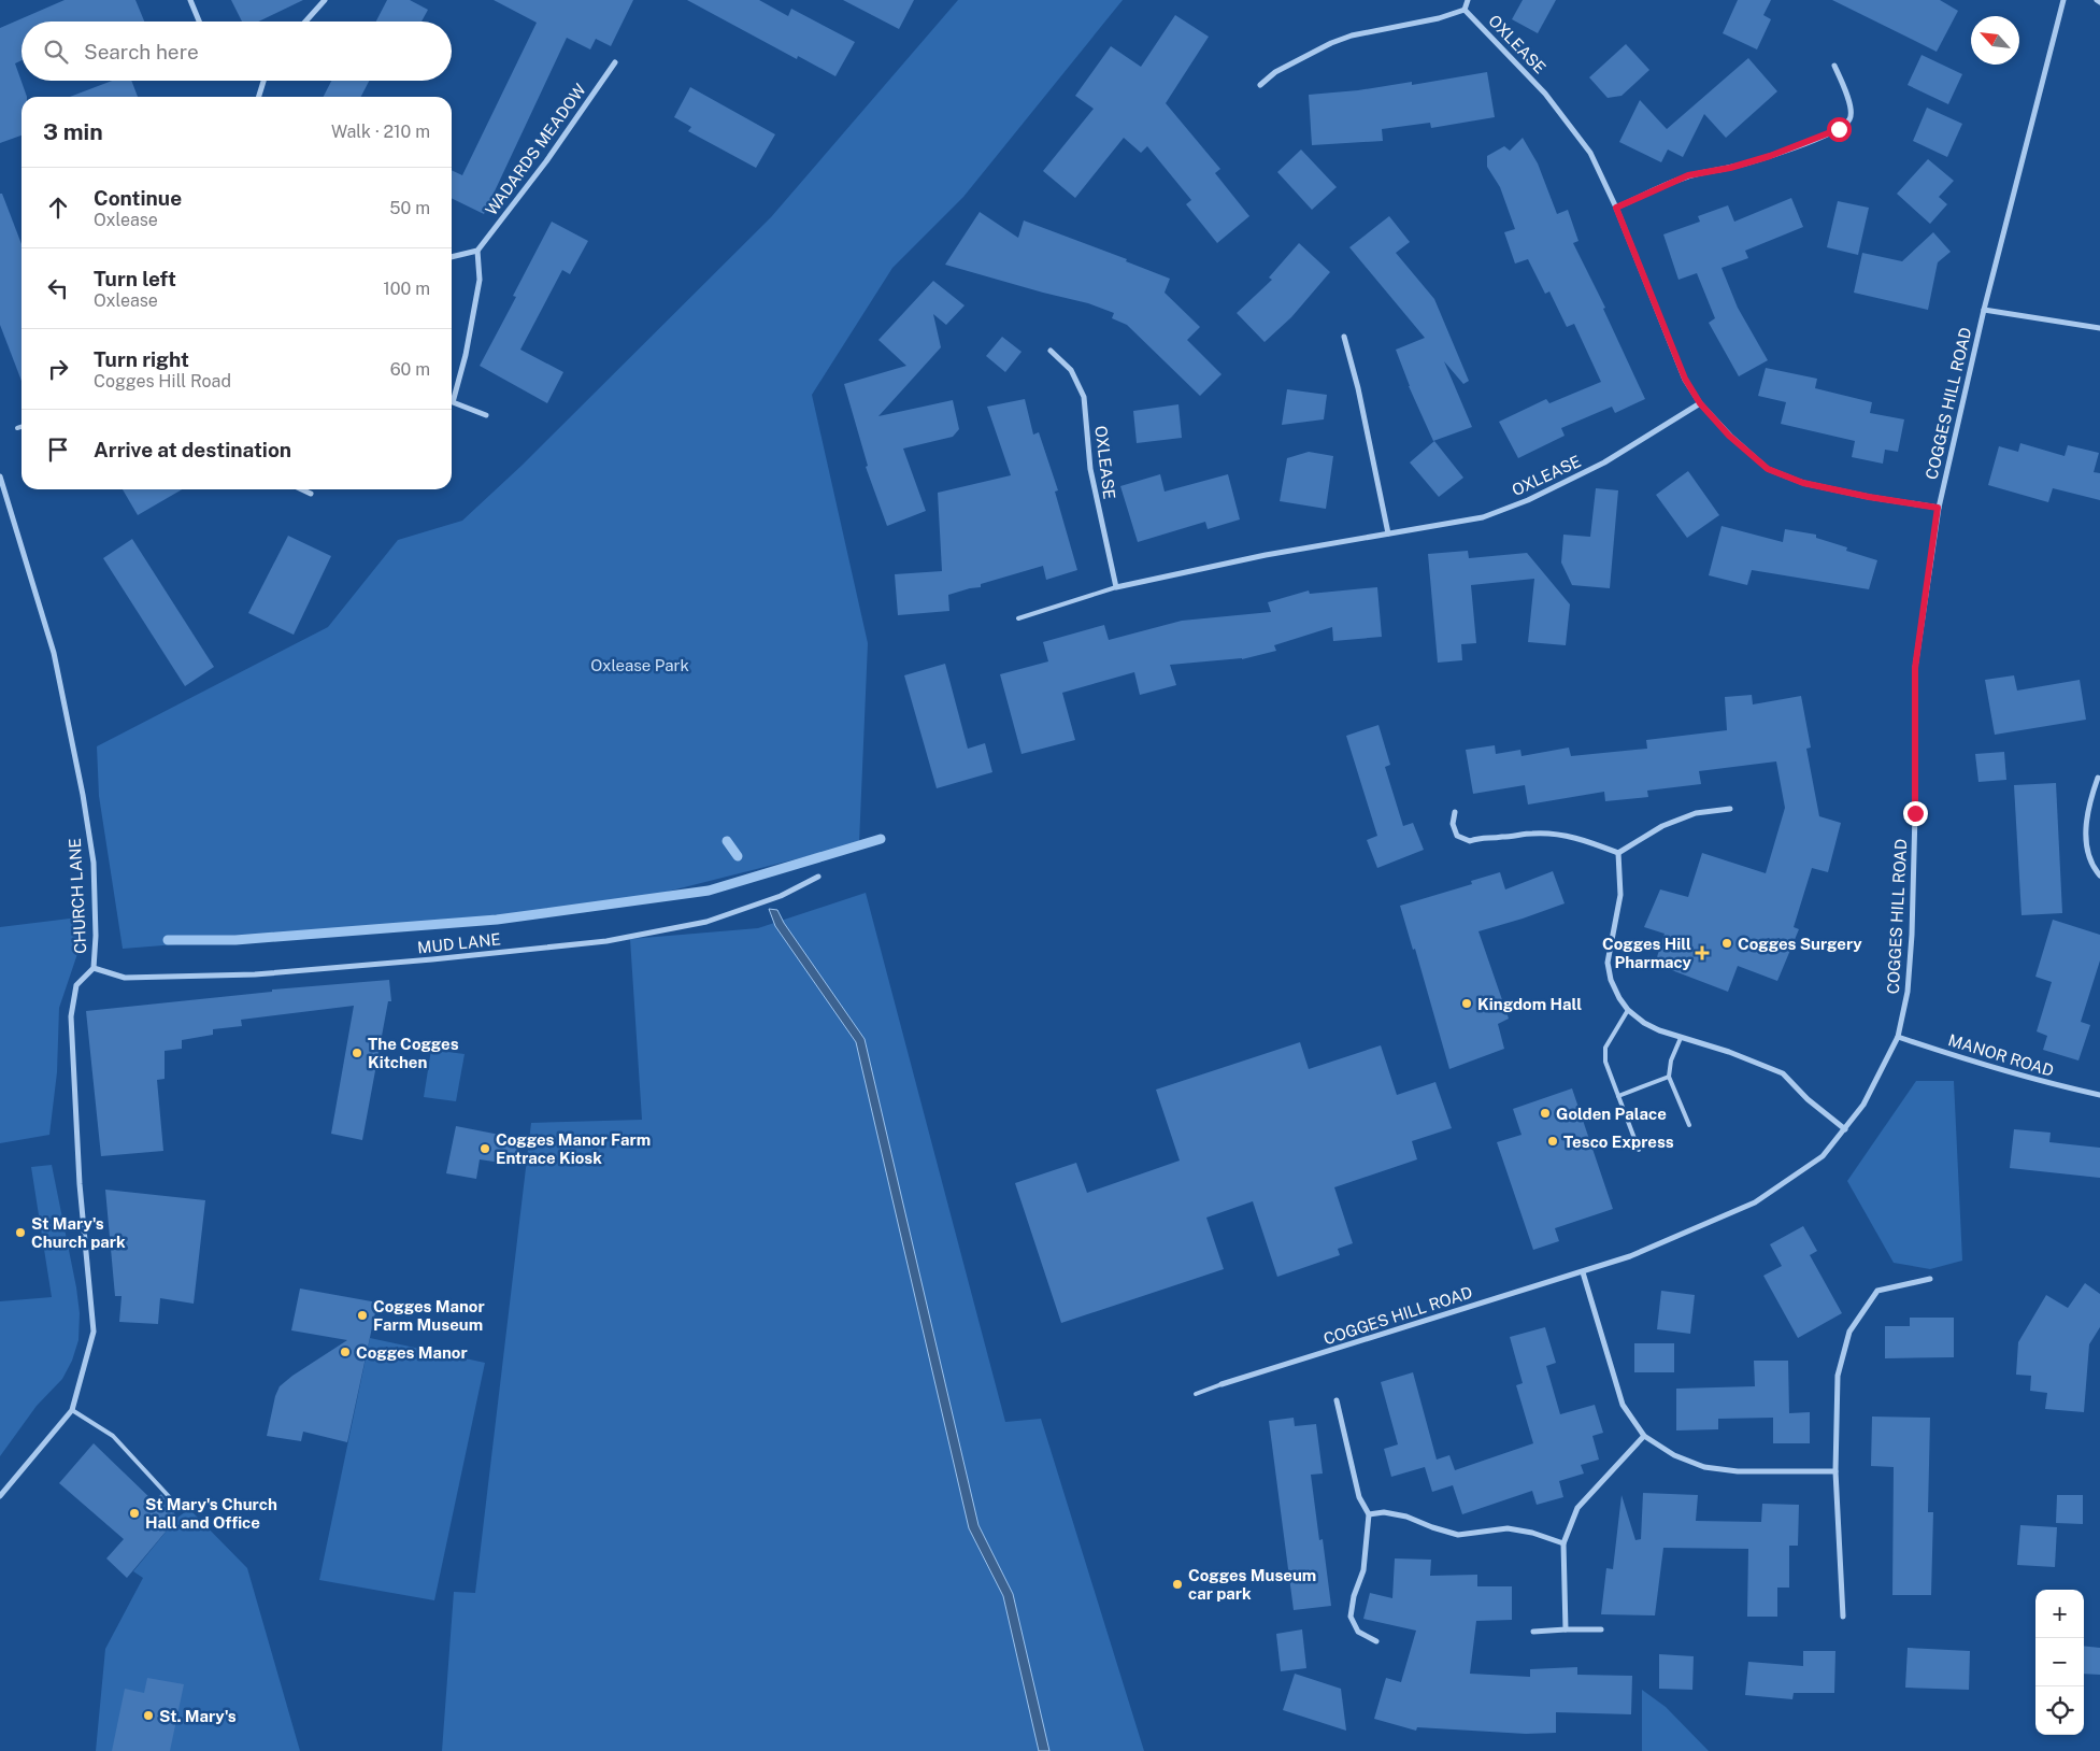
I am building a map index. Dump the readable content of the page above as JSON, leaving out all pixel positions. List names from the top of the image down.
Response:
{
  "streets": {
    "street": [
      "OXLEASE",
      "WADARDS MEADOW",
      "COGGES HILL ROAD",
      "CHURCH LANE",
      "MUD LANE",
      "MANOR ROAD"
    ]
  },
  "crossings": [
    ["OXLEASE", "COGGES HILL ROAD"],
    ["COGGES HILL ROAD", "MANOR ROAD"],
    ["CHURCH LANE", "MUD LANE"]
  ],
  "parks": ["Oxlease Park"],
  "places": {
    "other": [
      "Cogges Surgery",
      "Kingdom Hall",
      "The Cogges Kitchen",
      "Golden Palace",
      "Tesco Express",
      "Cogges Manor Farm Entrace Kiosk",
      "St Mary's Church park",
      "Cogges Manor Farm Museum",
      "Cogges Manor",
      "St Mary's Church Hall and Office",
      "Cogges Museum car park",
      "St. Mary's"
    ],
    "health": ["Cogges Hill Pharmacy"]
  },
  "north": "top left",
  "page": {
    "search": "Search here",
    "heading": ["3 min", "Walk · 210 m"],
    "list": [
      ["Continue", "Oxlease", "50 m"],
      ["Turn left", "Oxlease", "100 m"],
      ["Turn right", "Cogges Hill Road", "60 m"],
      "Arrive at destination"
    ],
    "map_buttons": ["+", "−"]
  }
}
